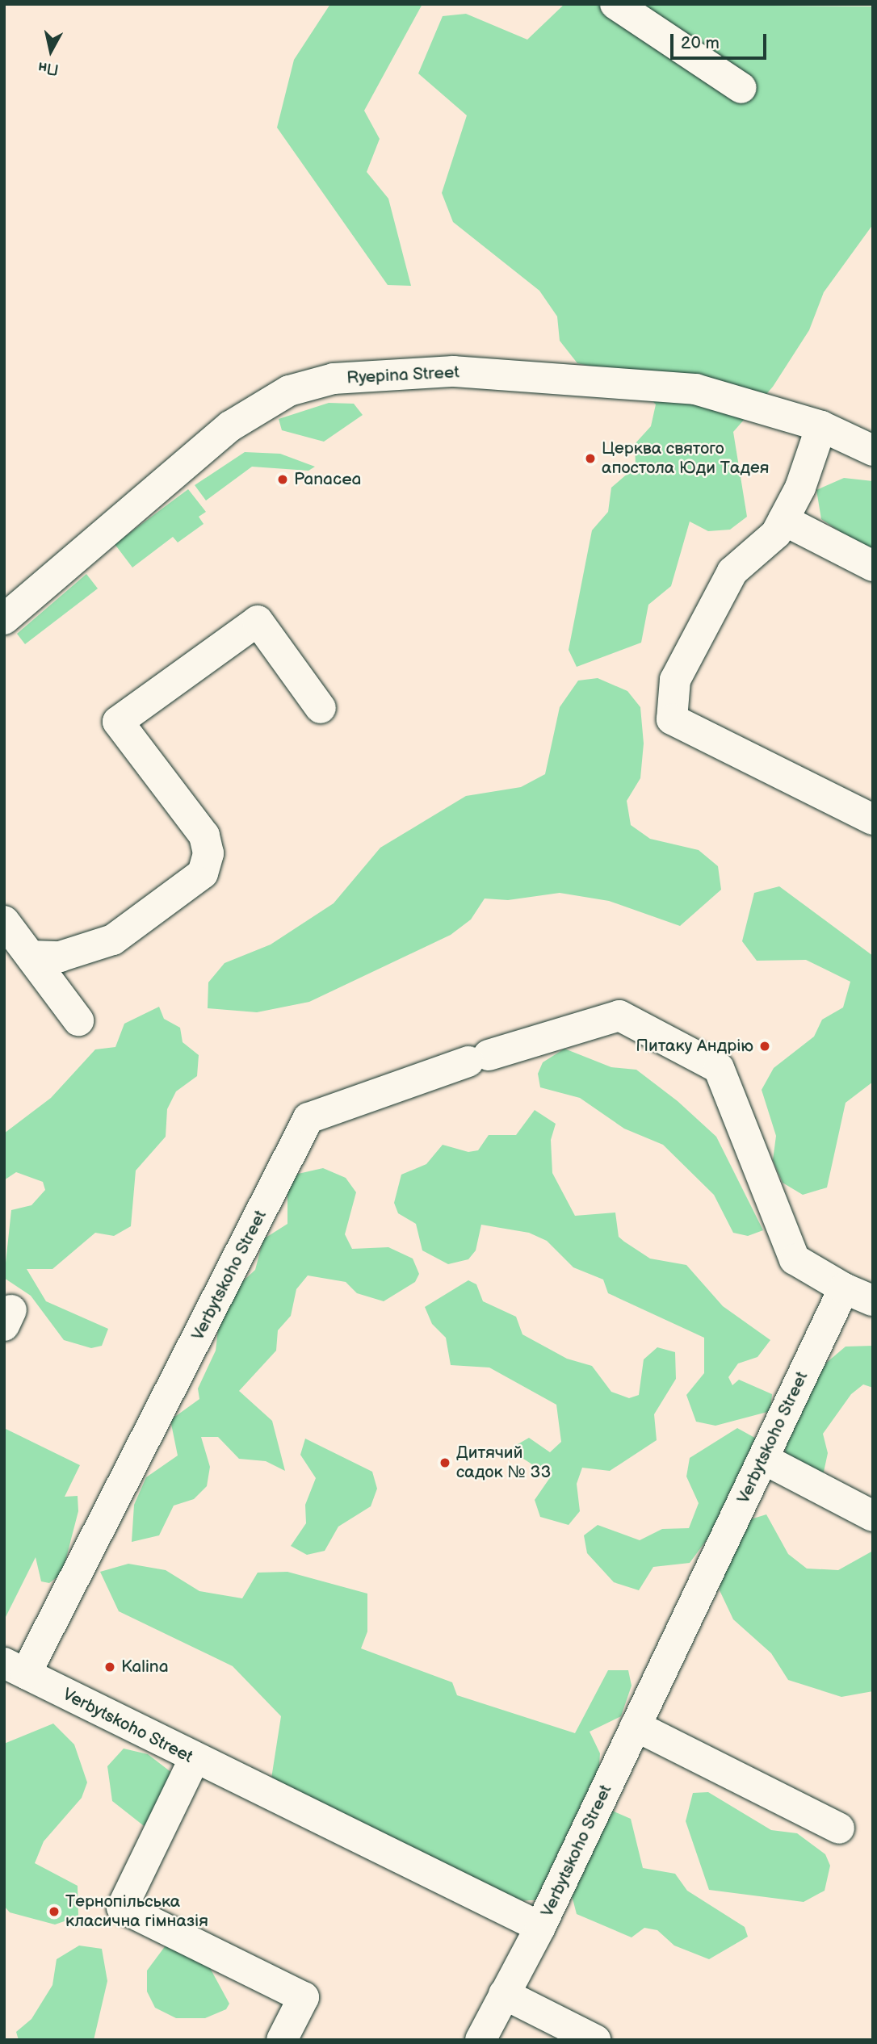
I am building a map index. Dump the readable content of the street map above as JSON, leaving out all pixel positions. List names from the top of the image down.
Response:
{
  "streets": {
    "street": ["Ryepina Street", "Verbytskoho Street"]
  },
  "places": [
    "Церква святого апостола Юди Тадея",
    "Panacea",
    "Питаку Андрію",
    "Дитячий садок № 33",
    "Kalina",
    "Тернопільська класична гімназія"
  ],
  "scale_bar": "20 m",
  "north": "bottom"
}
